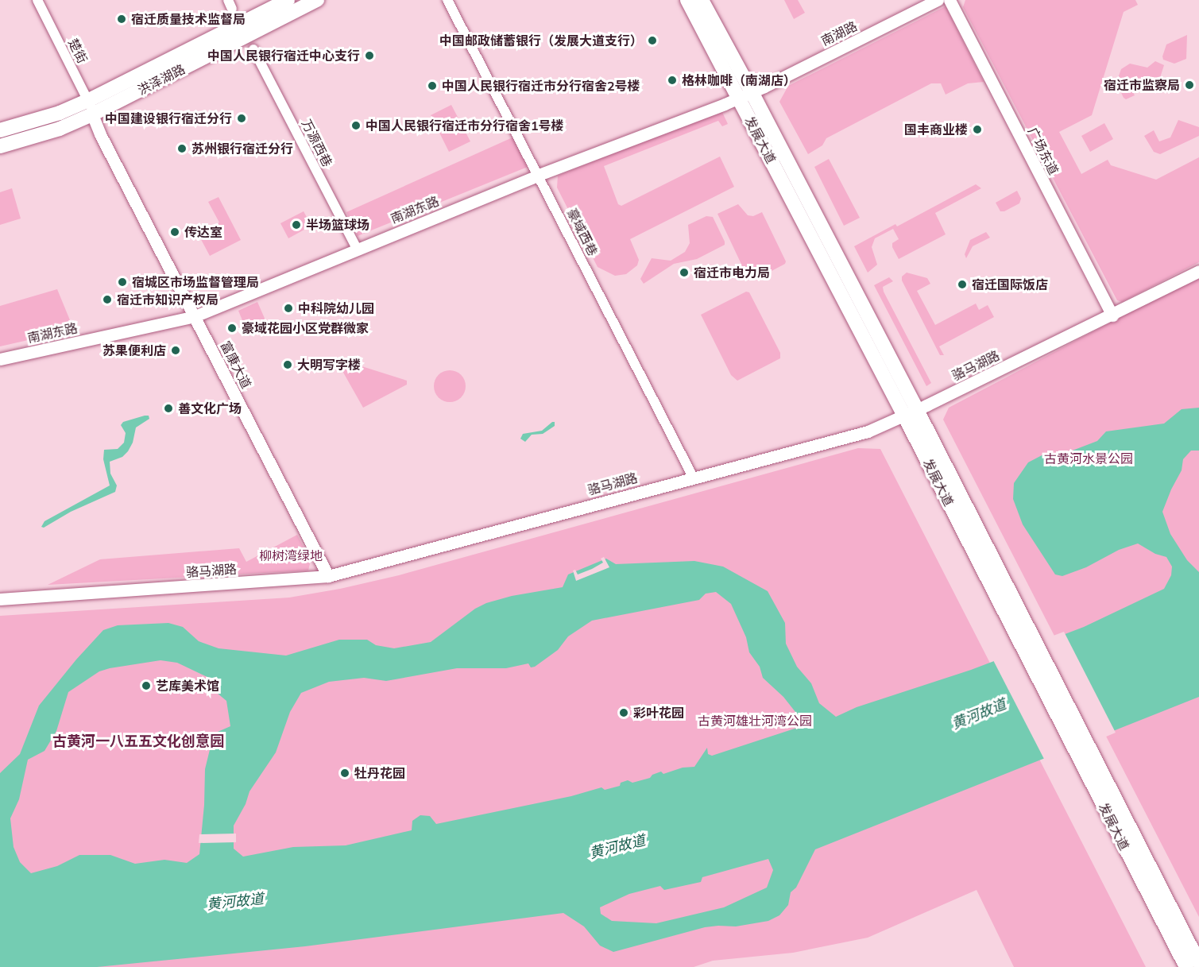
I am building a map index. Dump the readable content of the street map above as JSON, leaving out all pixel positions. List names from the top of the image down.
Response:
{
  "streets": {
    "main road": ["洪泽湖路", "发展大道"],
    "street": [
      "南湖路",
      "楚街",
      "万源西巷",
      "广场东道",
      "南湖东路",
      "豪域西巷",
      "富康大道",
      "骆马湖路"
    ]
  },
  "crossings": [
    ["南湖路", "发展大道"],
    ["南湖路", "南湖东路"],
    ["楚街", "洪泽湖路"],
    ["楚街", "富康大道"],
    ["洪泽湖路", "富康大道"],
    ["发展大道", "南湖东路"],
    ["发展大道", "骆马湖路"],
    ["万源西巷", "南湖东路"],
    ["广场东道", "骆马湖路"],
    ["南湖东路", "豪域西巷"],
    ["南湖东路", "富康大道"],
    ["豪域西巷", "骆马湖路"],
    ["富康大道", "骆马湖路"]
  ],
  "districts": ["古黄河一八五五文化创意园"],
  "water": ["黄河故道"],
  "parks": ["古黄河水景公园", "柳树湾绿地", "古黄河雄壮河湾公园"],
  "places": [
    "宿迁质量技术监督局",
    "中国邮政储蓄银行（发展大道支行）",
    "中国人民银行宿迁中心支行",
    "格林咖啡（南湖店）",
    "宿迁市监察局",
    "中国人民银行宿迁市分行宿舍2号楼",
    "中国建设银行宿迁分行",
    "中国人民银行宿迁市分行宿舍1号楼",
    "国丰商业楼",
    "苏州银行宿迁分行",
    "半场篮球场",
    "传达室",
    "宿迁市电力局",
    "宿城区市场监督管理局",
    "宿迁国际饭店",
    "宿迁市知识产权局",
    "中科院幼儿园",
    "豪域花园小区党群微家",
    "苏果便利店",
    "大明写字楼",
    "善文化广场",
    "艺库美术馆",
    "彩叶花园",
    "牡丹花园"
  ]
}
